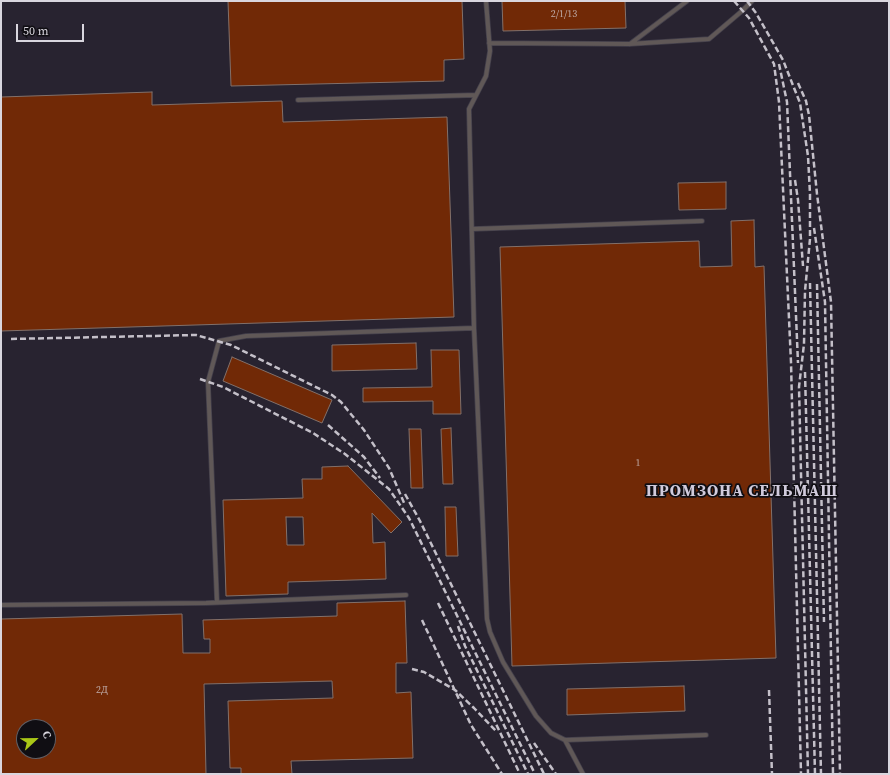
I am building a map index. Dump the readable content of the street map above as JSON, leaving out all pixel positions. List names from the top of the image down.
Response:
{
  "districts": ["ПРОМЗОНА СЕЛЬМАШ"],
  "house_numbers": ["2/1/13", "1", "2Д"],
  "scale_bar": "50 m",
  "north": "right"
}
